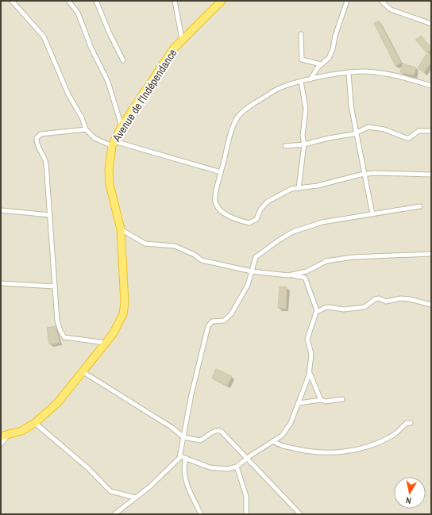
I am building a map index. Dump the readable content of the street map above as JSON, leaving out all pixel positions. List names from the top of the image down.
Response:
{
  "streets": {
    "highway": ["Avenue de l'Indépendance"]
  },
  "north": "bottom"
}
